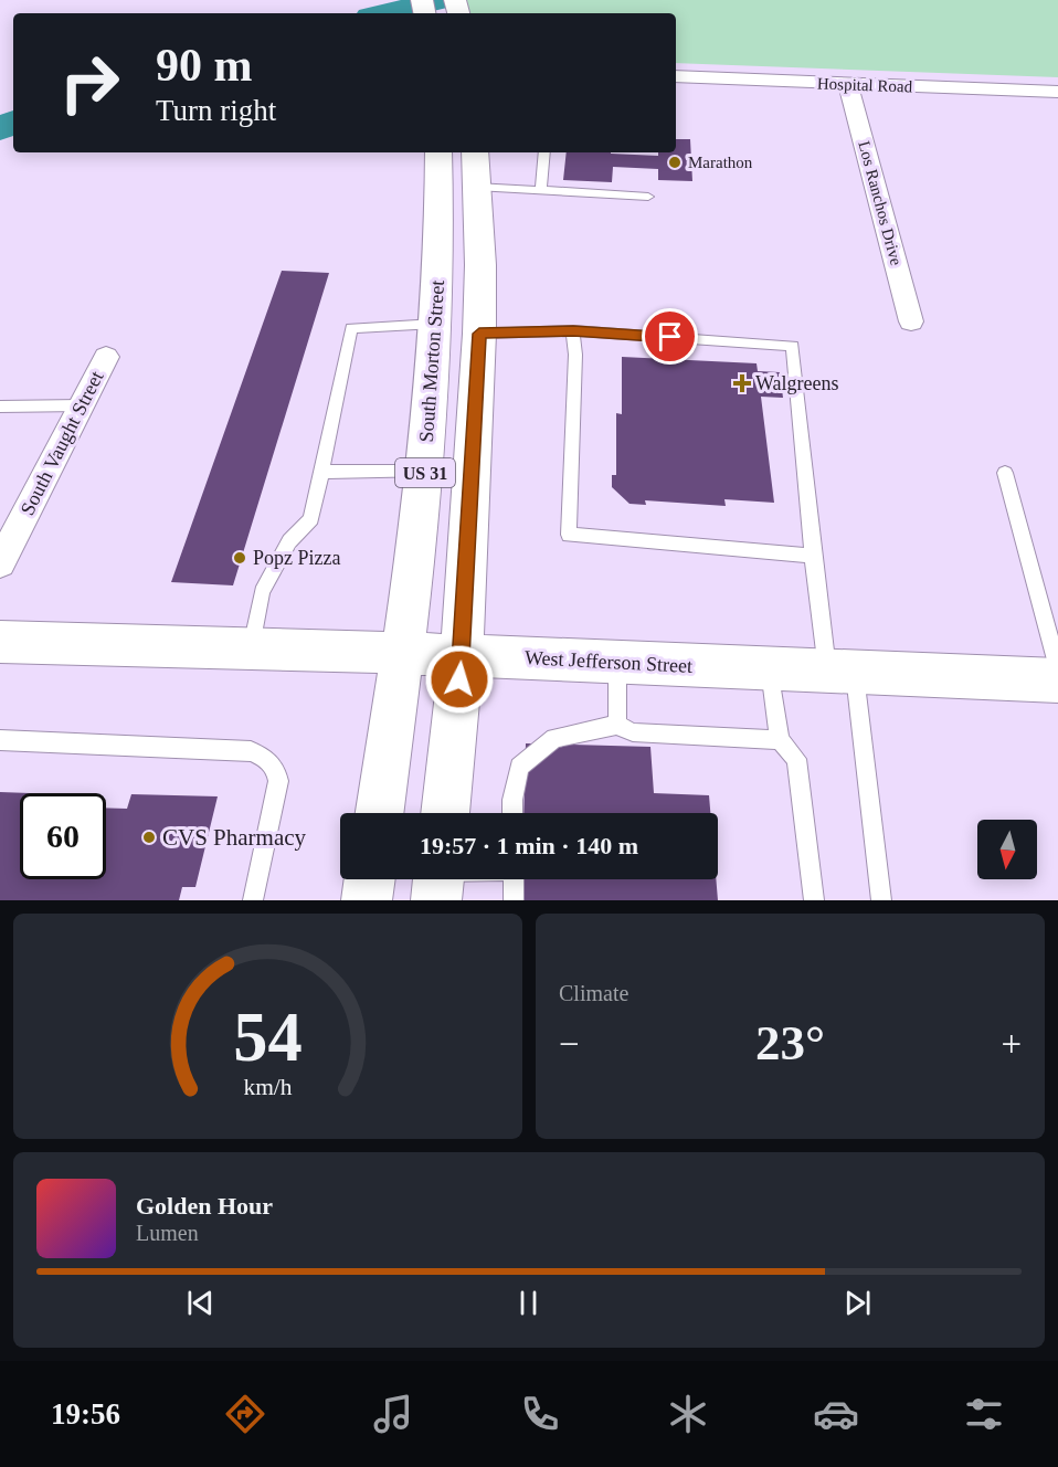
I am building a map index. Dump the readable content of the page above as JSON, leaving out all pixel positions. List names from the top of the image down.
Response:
{
  "streets": {
    "main road": ["South Morton Street", "US 31", "West Jefferson Street"],
    "street": ["Hospital Road", "Los Ranchos Drive", "South Vaught Street"]
  },
  "crossings": [
    ["Hospital Road", "Los Ranchos Drive"],
    ["South Morton Street", "US 31"],
    ["South Morton Street", "West Jefferson Street"],
    ["US 31", "West Jefferson Street"]
  ],
  "places": {
    "other": ["Marathon", "Popz Pizza", "CVS Pharmacy"],
    "health": ["Walgreens"]
  },
  "north": "bottom",
  "page": {
    "turn": ["90 m", "Turn right"],
    "limit": "60",
    "trip": "19:57 · 1 min · 140 m",
    "tile": "Climate",
    "heat": ["−", "23°", "+"],
    "song": ["Golden Hour", "Lumen"],
    "tabs": "19:56",
    "gauge": ["54", "km/h"]
  }
}
